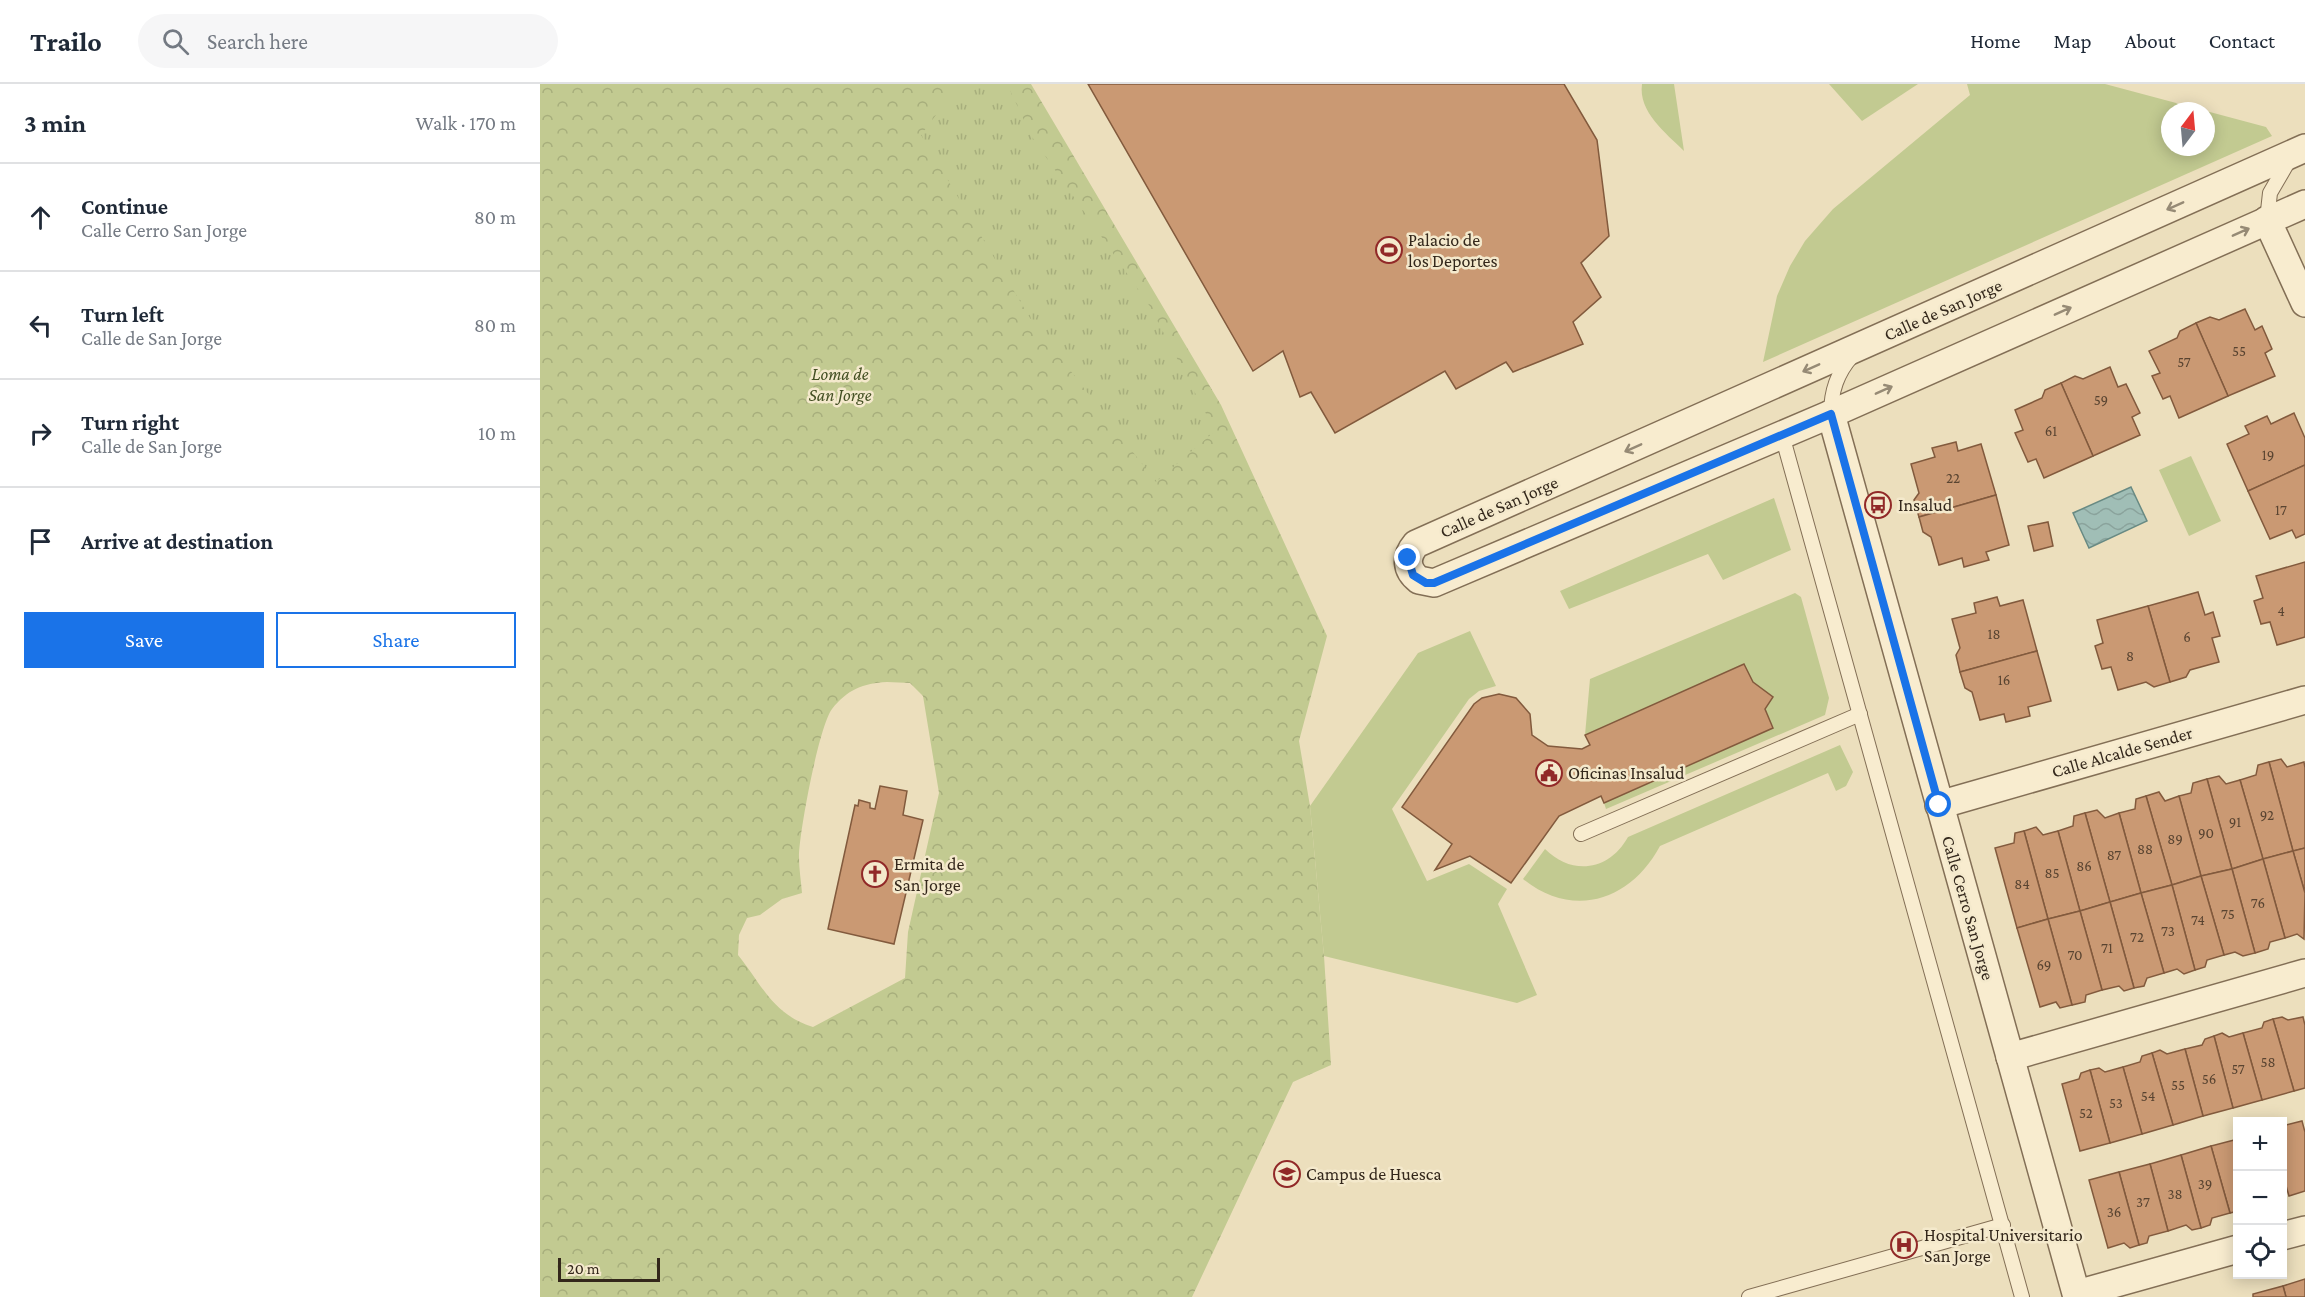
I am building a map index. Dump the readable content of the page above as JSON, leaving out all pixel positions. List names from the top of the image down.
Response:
{
  "streets": {
    "street": ["Calle de San Jorge", "Calle Alcalde Sender", "Calle Cerro San Jorge"]
  },
  "crossings": [
    ["Calle de San Jorge", "Calle Cerro San Jorge"],
    ["Calle Alcalde Sender", "Calle Cerro San Jorge"]
  ],
  "parks": ["Loma de San Jorge"],
  "places": {
    "sports": ["Palacio de los Deportes"],
    "bus stop": ["Insalud"],
    "public building": ["Oficinas Insalud"],
    "church": ["Ermita de San Jorge"],
    "school or university": ["Campus de Huesca"],
    "hospital": ["Hospital Universitario San Jorge"]
  },
  "house_numbers": [
    "55",
    "57",
    "59",
    "61",
    "19",
    "22",
    "17",
    "4",
    "18",
    "6",
    "8",
    "16",
    "92",
    "91",
    "90",
    "89",
    "88",
    "87",
    "86",
    "85",
    "84",
    "76",
    "75",
    "74",
    "73",
    "72",
    "71",
    "70",
    "69",
    "58",
    "57",
    "56",
    "55",
    "54",
    "53",
    "52",
    "39",
    "38",
    "37",
    "36"
  ],
  "scale_bar": "20 m",
  "north": "top",
  "page": {
    "header": "Trailo",
    "search": "Search here",
    "nav": [
      "Home",
      "Map",
      "About",
      "Contact"
    ],
    "heading": ["3 min", "Walk · 170 m"],
    "list": [
      ["Continue", "Calle Cerro San Jorge", "80 m"],
      ["Turn left", "Calle de San Jorge", "80 m"],
      ["Turn right", "Calle de San Jorge", "10 m"],
      "Arrive at destination"
    ],
    "buttons": ["Save", "Share"],
    "map_buttons": ["+", "−"],
    "scale": "20 m"
  }
}
